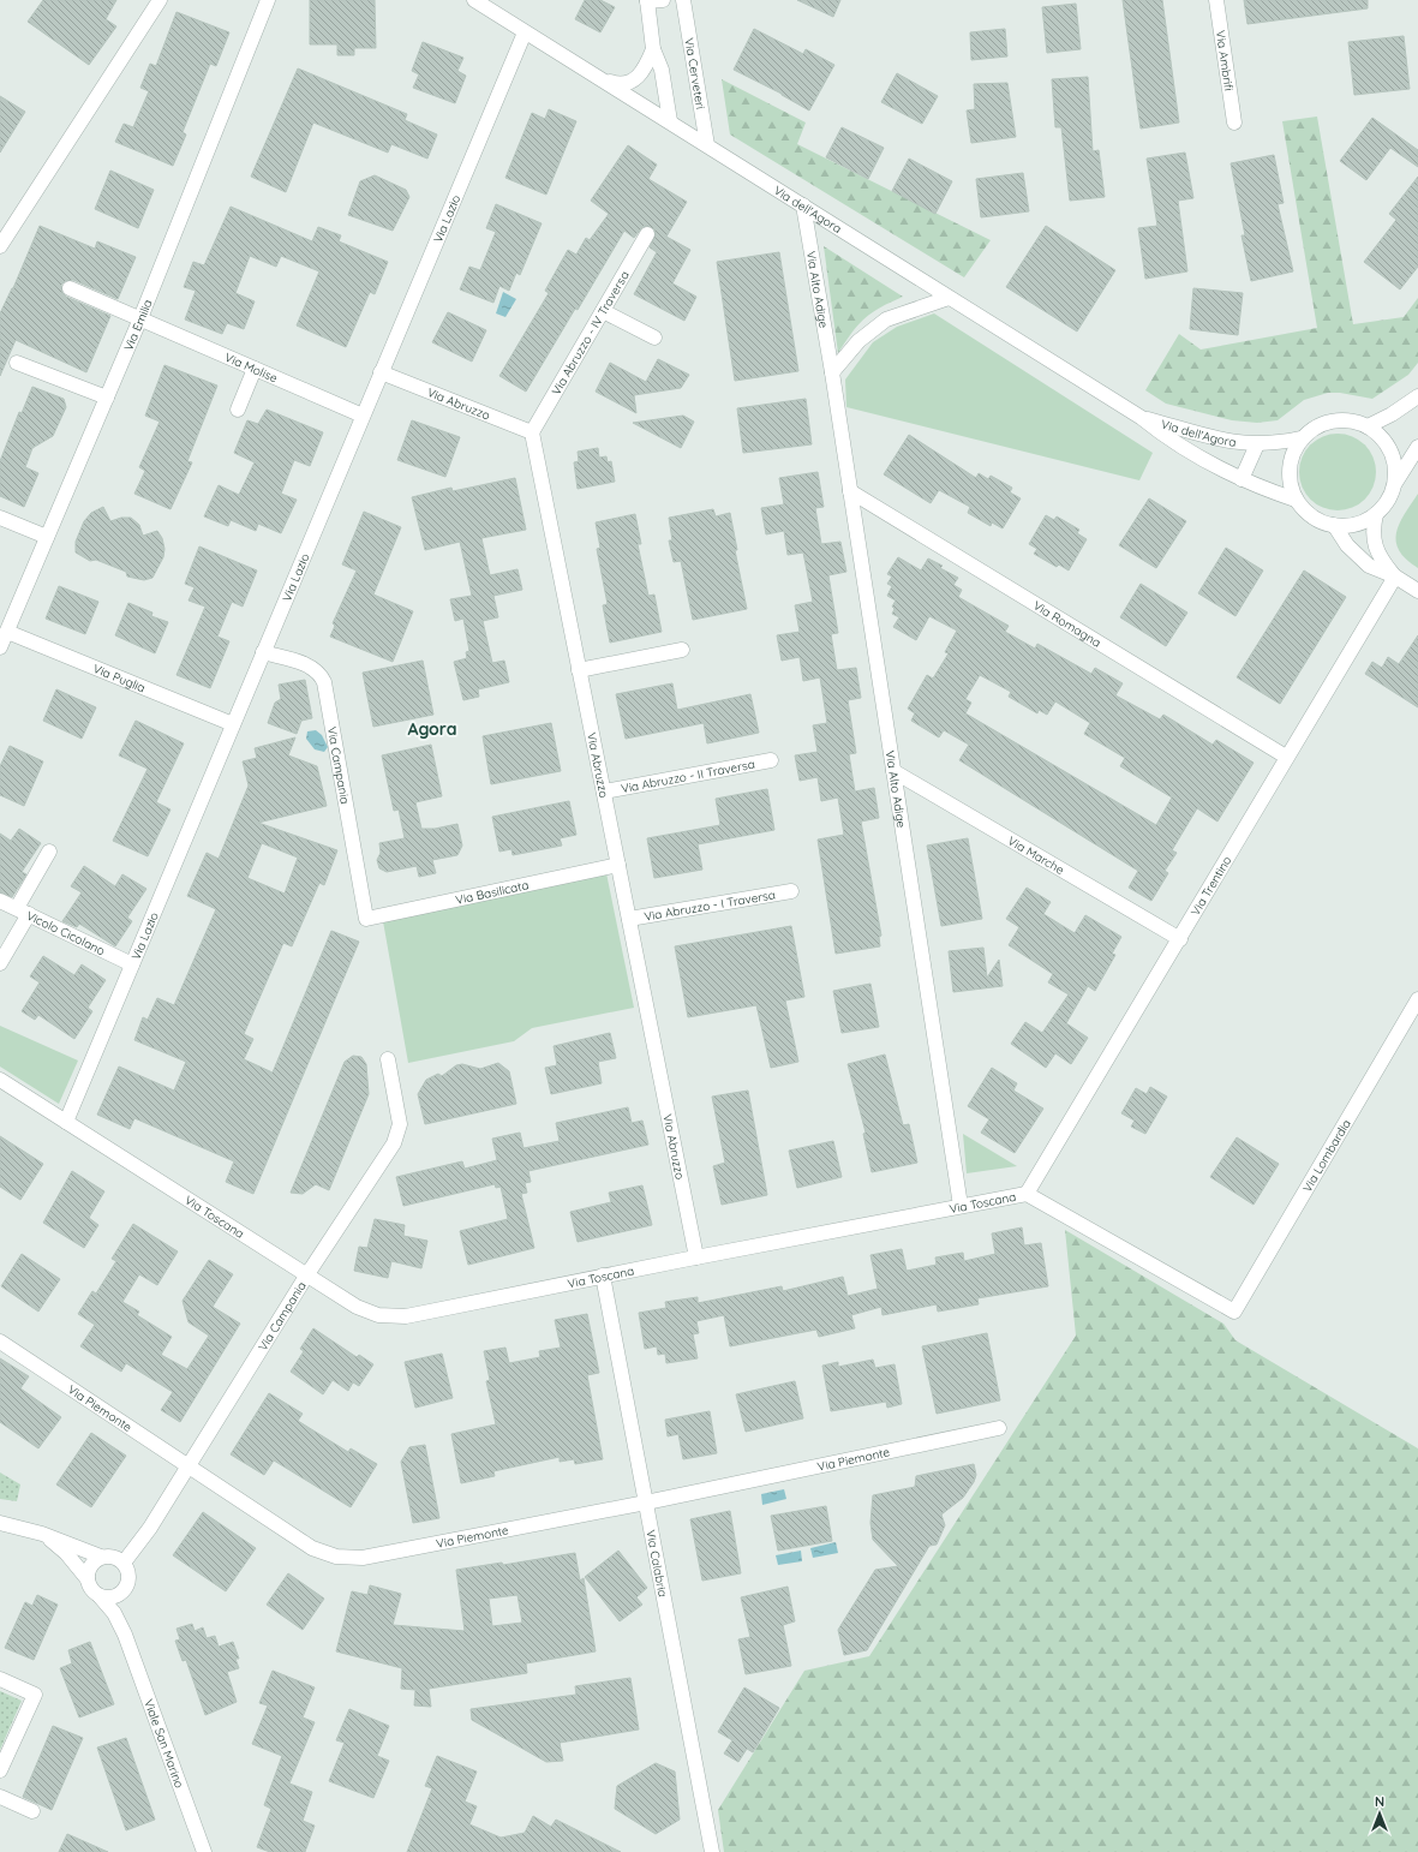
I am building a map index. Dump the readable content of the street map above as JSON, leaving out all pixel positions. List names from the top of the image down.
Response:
{
  "streets": {
    "street": [
      "Via Ambrifi",
      "Via Cerveteri",
      "Via dell'Agora",
      "Via Lazio",
      "Via Alto Adige",
      "Via Emilia",
      "Via Abruzzo - IV Traversa",
      "Via Molise",
      "Via Abruzzo",
      "Via Romagna",
      "Via Puglia",
      "Via Campania",
      "Via Abruzzo - II Traversa",
      "Via Marche",
      "Via Trentino",
      "Via Basilicata",
      "Via Abruzzo - I Traversa",
      "Vicolo Cicolano",
      "Via Lombardia",
      "Via Toscana",
      "Via Piemonte",
      "Via Calabria",
      "Viale San Marino"
    ]
  },
  "crossings": [
    ["Via Cerveteri", "Via dell'Agora"],
    ["Via dell'Agora", "Via Lazio"],
    ["Via dell'Agora", "Via Alto Adige"],
    ["Via Lazio", "Via Molise"],
    ["Via Lazio", "Via Abruzzo"],
    ["Via Lazio", "Via Puglia"],
    ["Via Lazio", "Via Campania"],
    ["Via Lazio", "Vicolo Cicolano"],
    ["Via Lazio", "Via Toscana"],
    ["Via Alto Adige", "Via Romagna"],
    ["Via Alto Adige", "Via Marche"],
    ["Via Alto Adige", "Via Toscana"],
    ["Via Emilia", "Via Molise"],
    ["Via Emilia", "Via Puglia"],
    ["Via Abruzzo - IV Traversa", "Via Abruzzo"],
    ["Via Abruzzo", "Via Abruzzo - II Traversa"],
    ["Via Abruzzo", "Via Basilicata"],
    ["Via Abruzzo", "Via Abruzzo - I Traversa"],
    ["Via Abruzzo", "Via Toscana"],
    ["Via Romagna", "Via Trentino"],
    ["Via Campania", "Via Basilicata"],
    ["Via Campania", "Via Toscana"],
    ["Via Campania", "Via Piemonte"],
    ["Via Campania", "Viale San Marino"],
    ["Via Marche", "Via Trentino"],
    ["Via Trentino", "Via Toscana"],
    ["Via Lombardia", "Via Toscana"],
    ["Via Toscana", "Via Calabria"],
    ["Via Piemonte", "Via Calabria"]
  ],
  "districts": ["Agora"],
  "north": "top"
}
